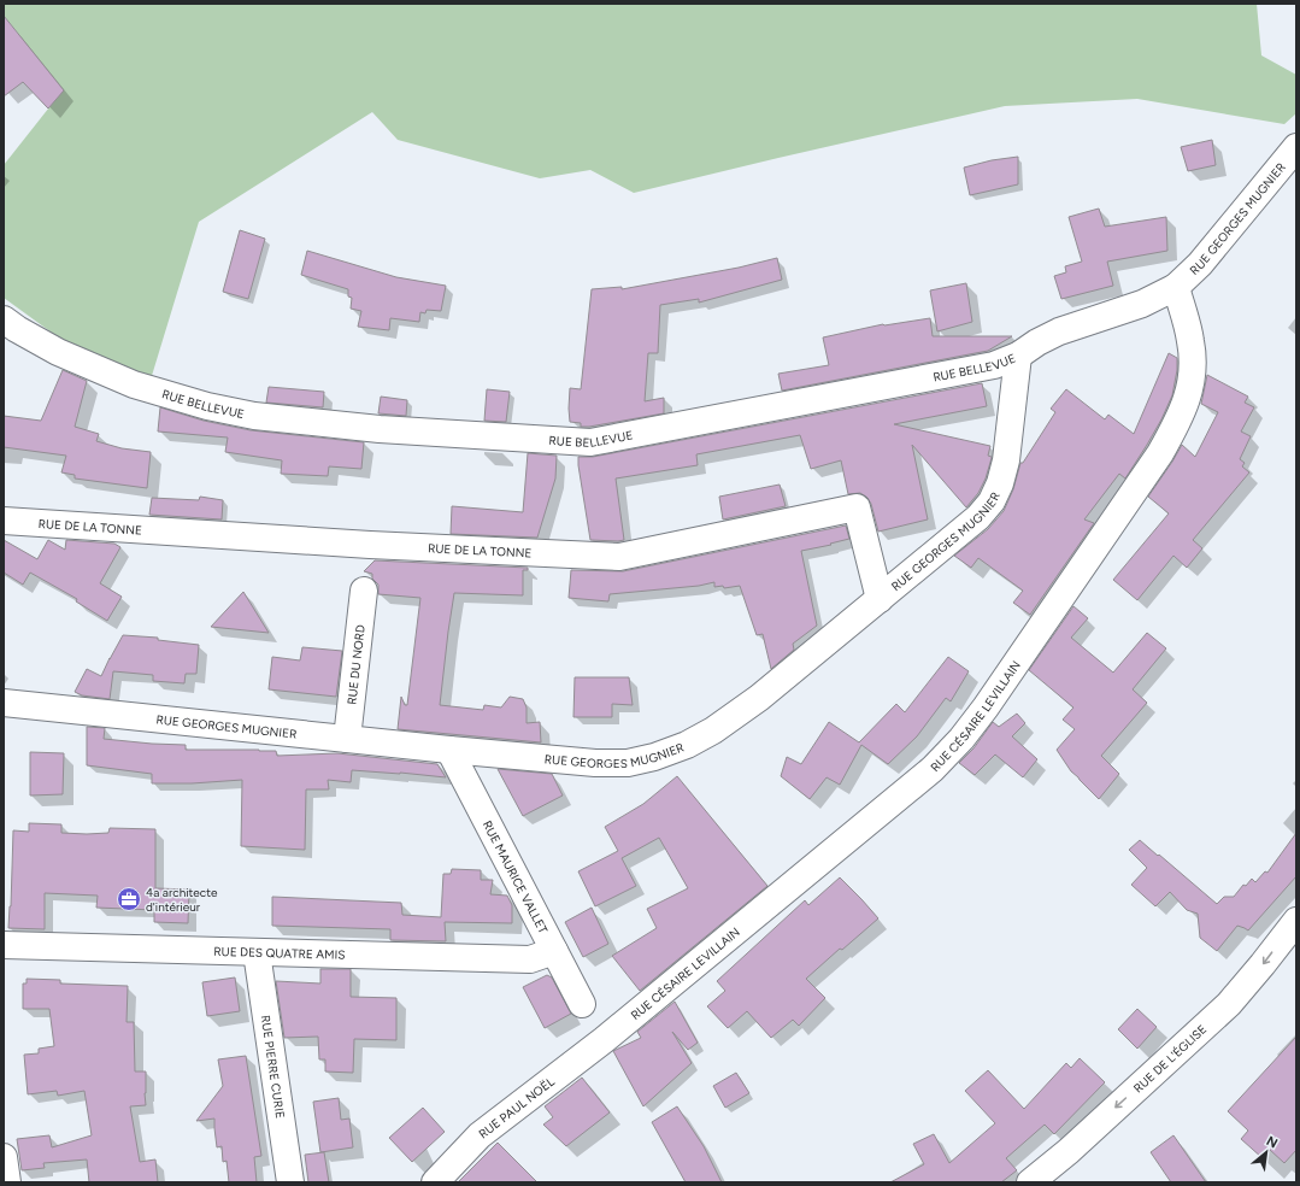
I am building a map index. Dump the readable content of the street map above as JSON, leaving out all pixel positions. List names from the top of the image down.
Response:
{
  "streets": {
    "street": [
      "RUE GEORGES MUGNIER",
      "RUE BELLEVUE",
      "RUE DE LA TONNE",
      "RUE DU NORD",
      "RUE CÉSAIRE LEVILLAIN",
      "RUE MAURICE VALLET",
      "RUE DES QUATRE AMIS",
      "RUE DE L'ÉGLISE",
      "RUE PIERRE CURIE",
      "RUE PAUL NOËL"
    ]
  },
  "crossings": [
    ["RUE GEORGES MUGNIER", "RUE BELLEVUE"],
    ["RUE GEORGES MUGNIER", "RUE DE LA TONNE"],
    ["RUE GEORGES MUGNIER", "RUE DU NORD"],
    ["RUE GEORGES MUGNIER", "RUE CÉSAIRE LEVILLAIN"],
    ["RUE GEORGES MUGNIER", "RUE MAURICE VALLET"],
    ["RUE BELLEVUE", "RUE CÉSAIRE LEVILLAIN"],
    ["RUE CÉSAIRE LEVILLAIN", "RUE PAUL NOËL"],
    ["RUE MAURICE VALLET", "RUE DES QUATRE AMIS"],
    ["RUE DES QUATRE AMIS", "RUE PIERRE CURIE"]
  ],
  "one_way": ["RUE DE L'ÉGLISE"],
  "places": {
    "office": ["4a architecte d'intérieur"]
  },
  "north": "top right"
}
